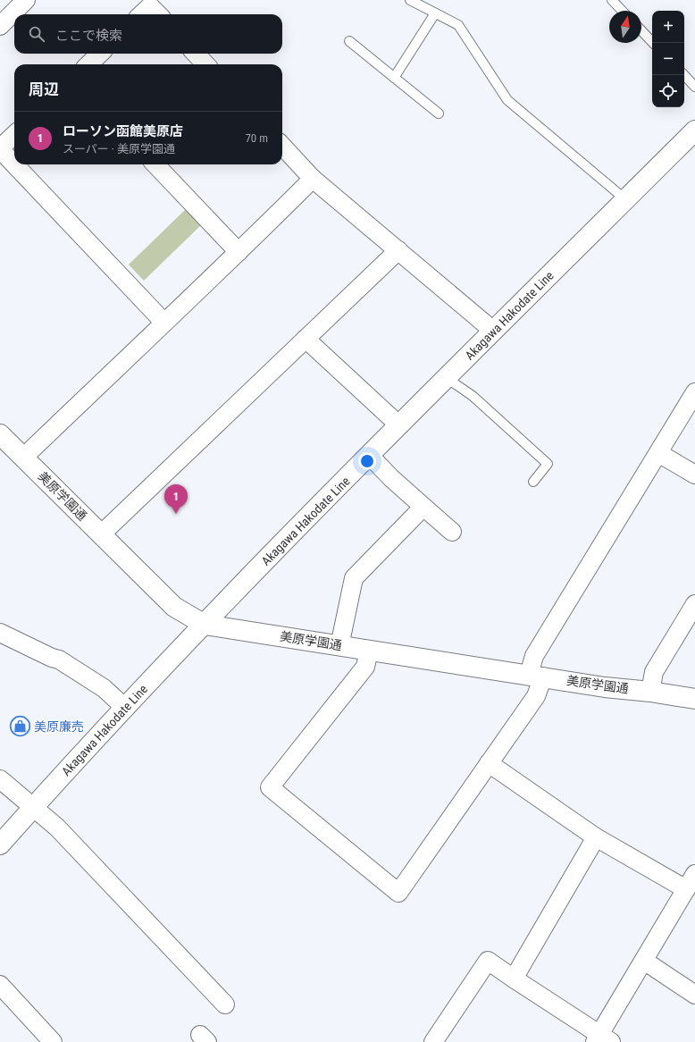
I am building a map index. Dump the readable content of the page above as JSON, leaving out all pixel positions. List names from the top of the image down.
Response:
{
  "streets": {
    "main road": ["Akagawa Hakodate Line", "美原学園通"]
  },
  "crossings": [
    ["Akagawa Hakodate Line", "美原学園通"]
  ],
  "places": {
    "shop": ["美原廉売"]
  },
  "north": "top",
  "page": {
    "map_buttons": ["+", "−"],
    "search": "ここで検索",
    "heading": "周辺",
    "list": [
      {
        "mark": "1",
        "name": "ローソン函館美原店",
        "note": "スーパー · 美原学園通",
        "value": "70 m"
      }
    ],
    "pins": "1"
  }
}
